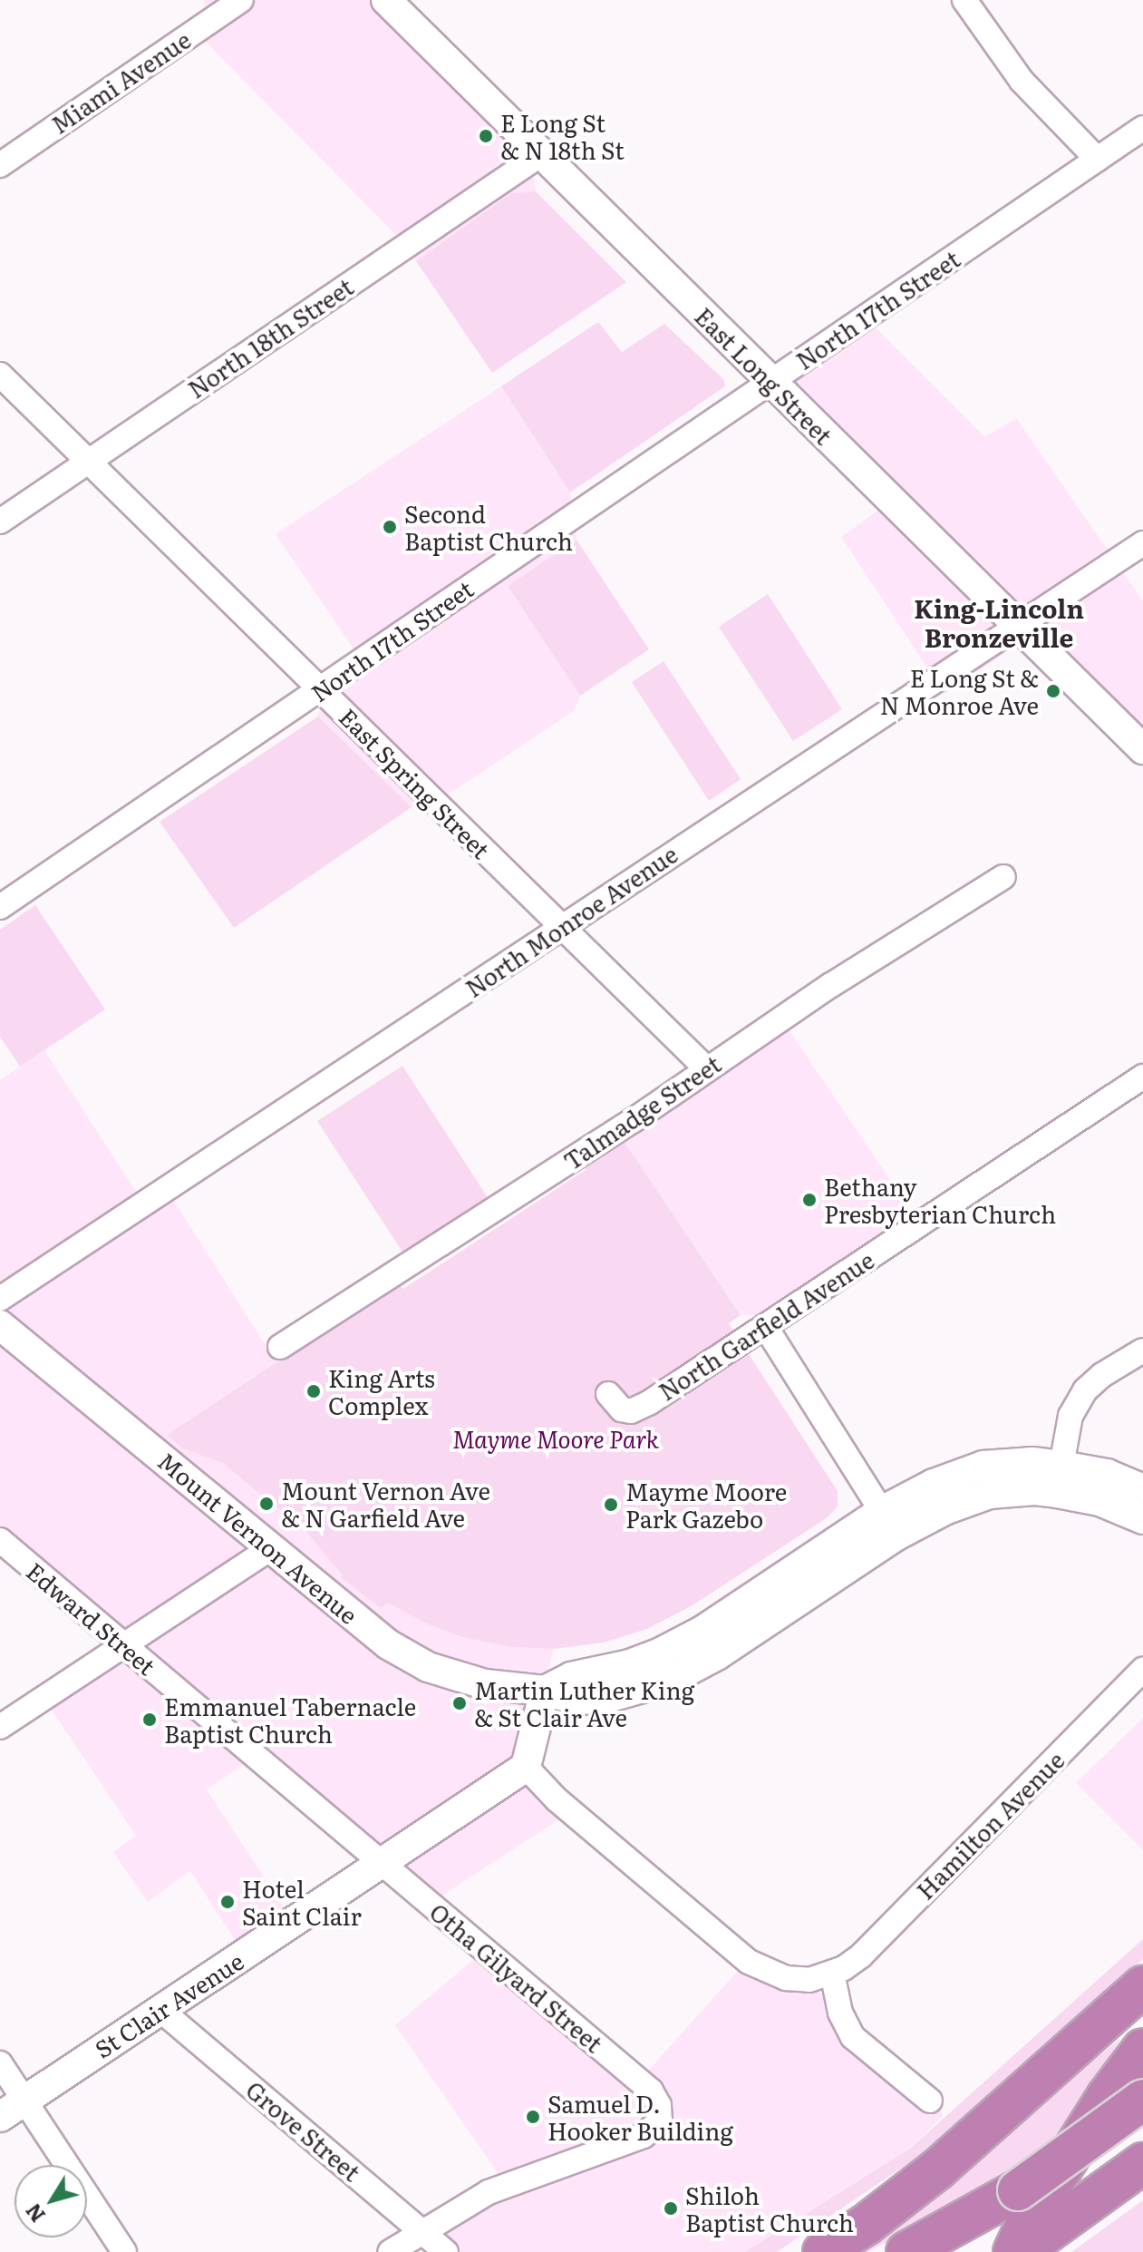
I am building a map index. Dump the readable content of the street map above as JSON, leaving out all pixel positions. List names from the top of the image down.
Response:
{
  "streets": {
    "street": [
      "Miami Avenue",
      "North 17th Street",
      "North 18th Street",
      "East Long Street",
      "East Spring Street",
      "North Monroe Avenue",
      "Talmadge Street",
      "North Garfield Avenue",
      "Mount Vernon Avenue",
      "Edward Street",
      "Hamilton Avenue",
      "Otha Gilyard Street",
      "St Clair Avenue",
      "Grove Street"
    ]
  },
  "crossings": [
    ["North 17th Street", "East Long Street"],
    ["North 17th Street", "East Spring Street"],
    ["North 18th Street", "East Long Street"],
    ["North 18th Street", "East Spring Street"],
    ["East Long Street", "North Monroe Avenue"],
    ["East Spring Street", "North Monroe Avenue"],
    ["East Spring Street", "Talmadge Street"],
    ["Edward Street", "Otha Gilyard Street"],
    ["Edward Street", "St Clair Avenue"],
    ["Otha Gilyard Street", "St Clair Avenue"],
    ["Otha Gilyard Street", "Grove Street"],
    ["St Clair Avenue", "Grove Street"]
  ],
  "districts": ["King-Lincoln Bronzeville"],
  "parks": ["Mayme Moore Park"],
  "places": [
    "E Long St & N 18th St",
    "Second Baptist Church",
    "E Long St & N Monroe Ave",
    "Bethany Presbyterian Church",
    "King Arts Complex",
    "Mount Vernon Ave & N Garfield Ave",
    "Mayme Moore Park Gazebo",
    "Martin Luther King & St Clair Ave",
    "Emmanuel Tabernacle Baptist Church",
    "Hotel Saint Clair",
    "Samuel D. Hooker Building",
    "Shiloh Baptist Church"
  ],
  "north": "bottom left"
}
